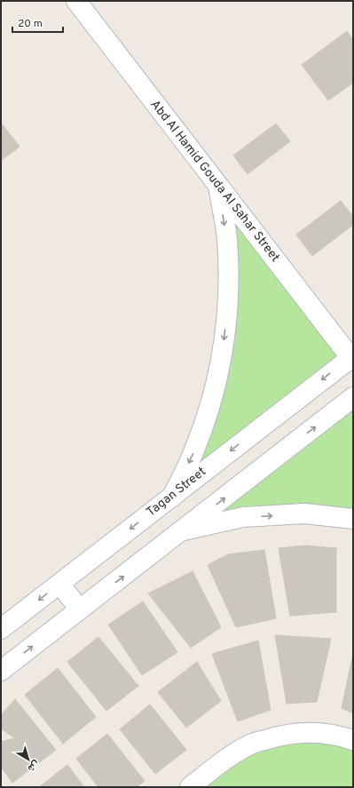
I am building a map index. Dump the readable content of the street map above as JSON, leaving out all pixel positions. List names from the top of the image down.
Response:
{
  "streets": {
    "street": ["Abd Al Hamid Gouda Al Sahar Street", "Tagan Street"]
  },
  "crossings": [
    ["Abd Al Hamid Gouda Al Sahar Street", "Tagan Street"]
  ],
  "scale_bar": "20 m",
  "north": "bottom right"
}
